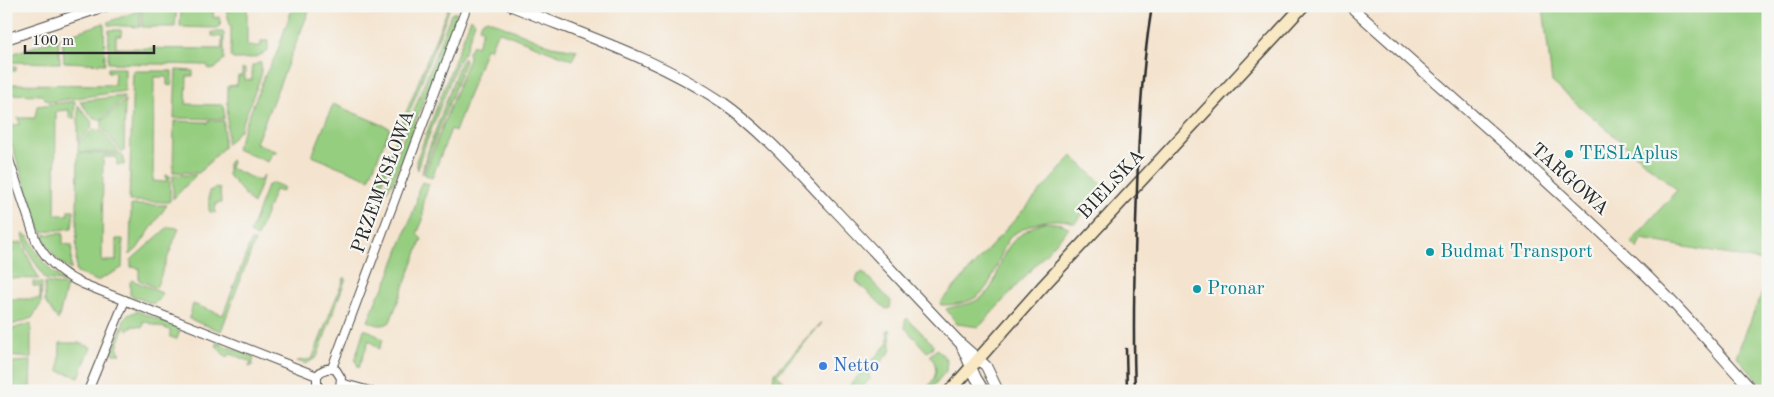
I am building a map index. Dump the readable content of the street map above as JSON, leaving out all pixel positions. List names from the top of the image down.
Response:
{
  "streets": {
    "main road": ["BIELSKA"],
    "street": ["TARGOWA", "PRZEMYSŁOWA"]
  },
  "places": [
    "TESLAplus",
    "Budmat Transport",
    "Pronar",
    "Netto"
  ],
  "scale_bar": "100 m"
}
